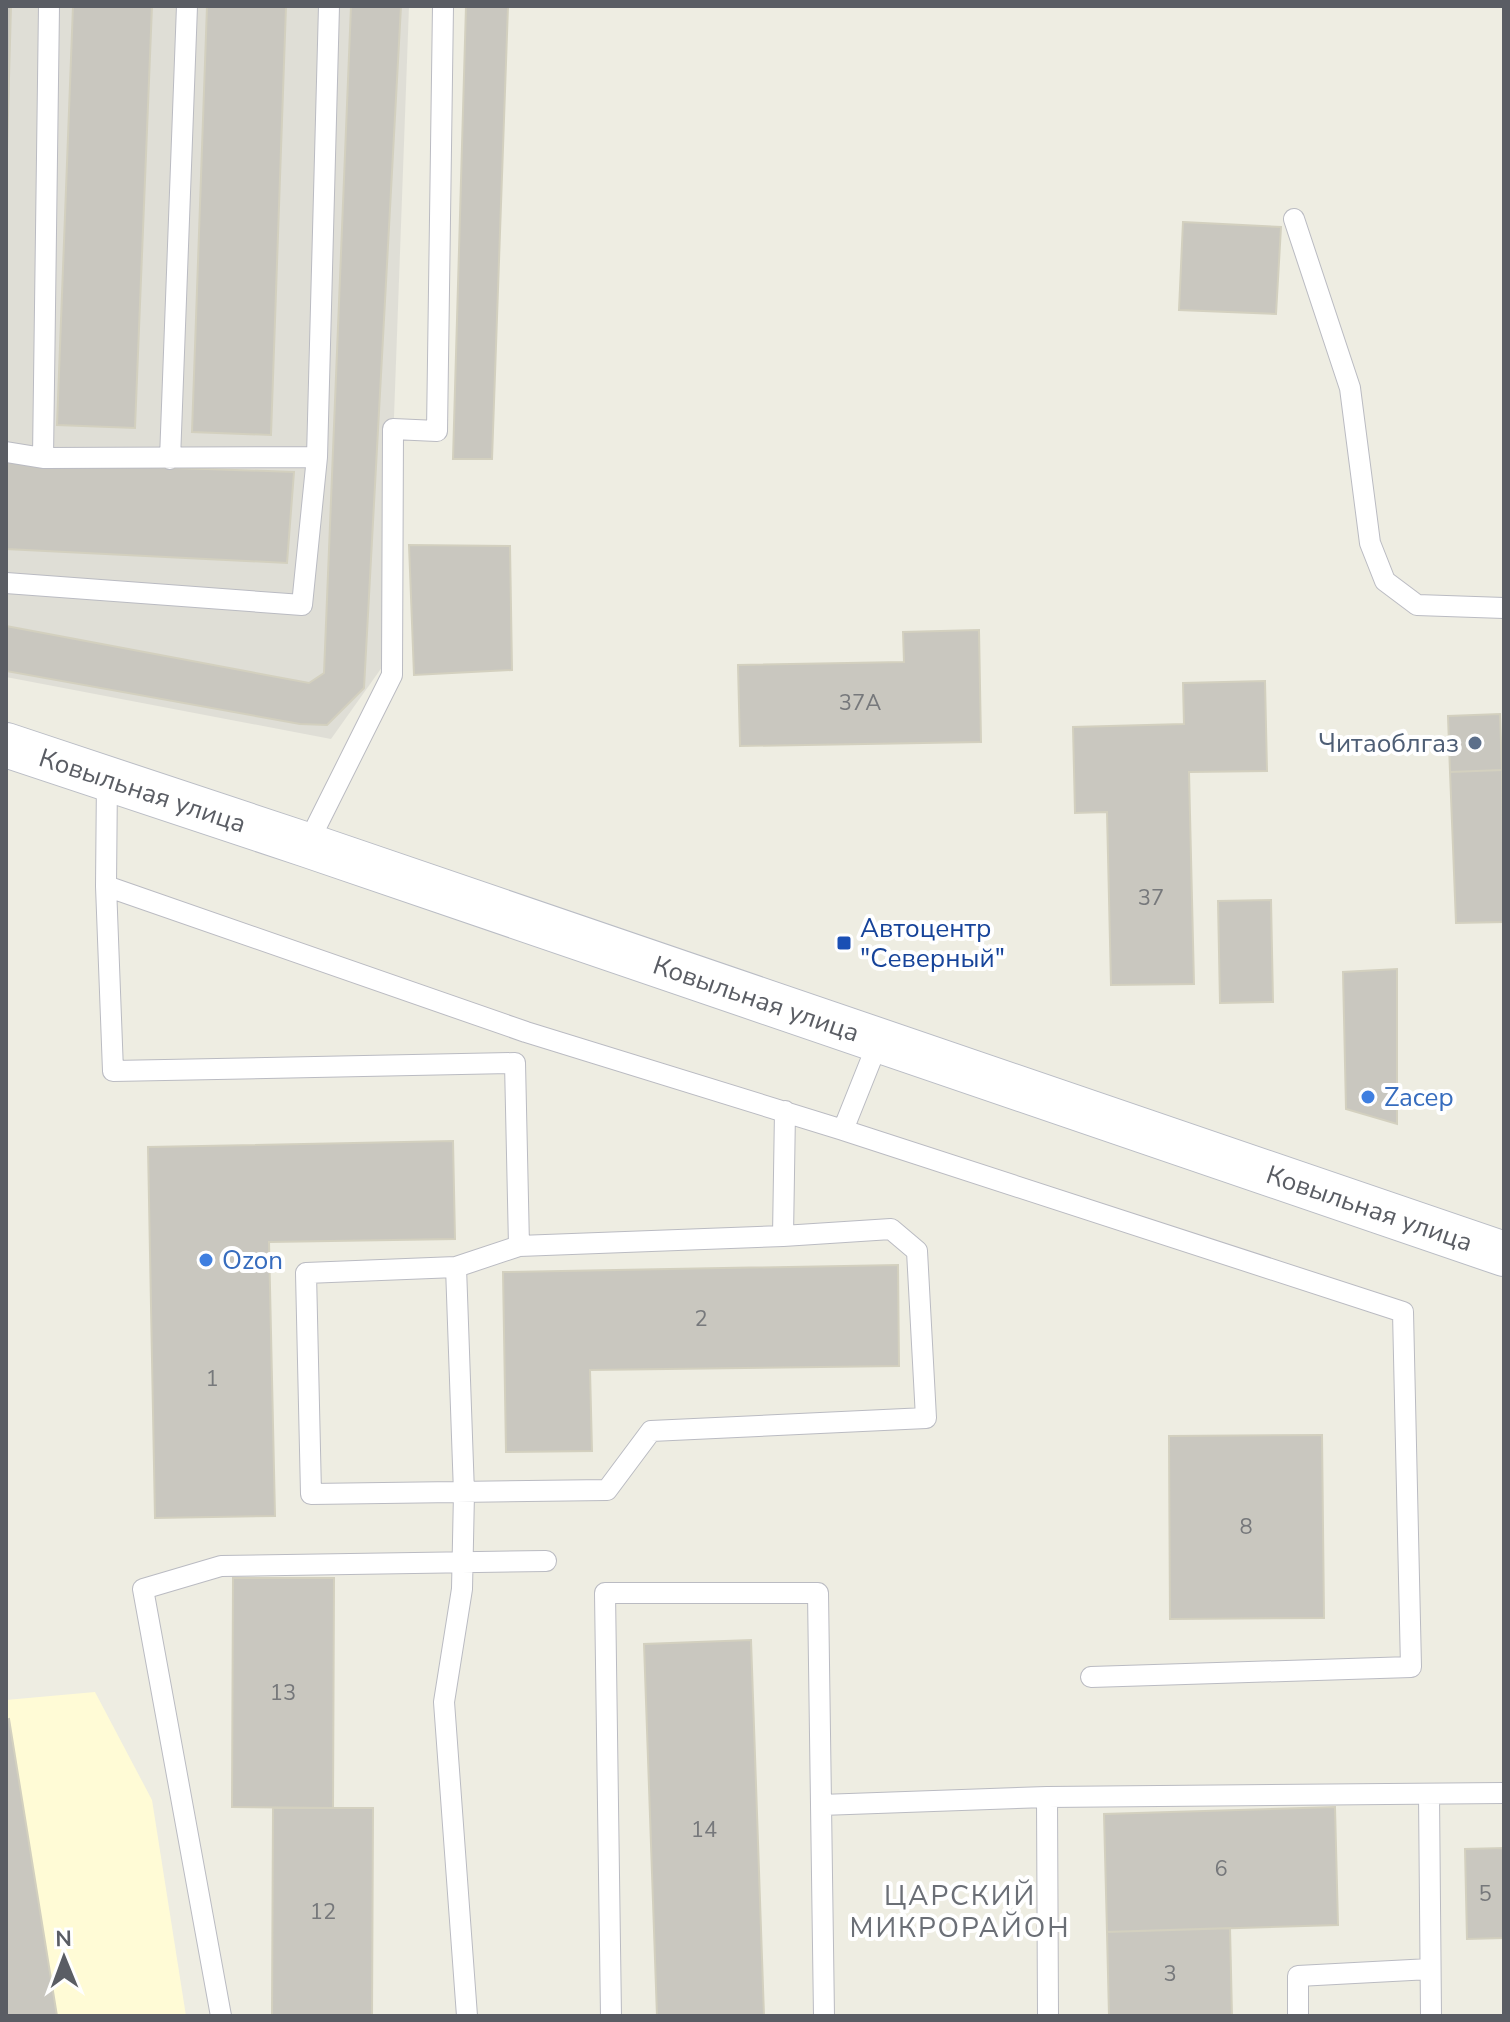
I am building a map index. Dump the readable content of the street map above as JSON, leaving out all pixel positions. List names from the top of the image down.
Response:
{
  "streets": {
    "main road": ["Ковыльная улица"]
  },
  "districts": ["ЦАРСКИЙ МИКРОРАЙОН"],
  "places": {
    "other": ["Читаоблгаз", "Zacep", "Ozon"],
    "transit": ["Автоцентр \"Северный\""]
  },
  "house_numbers": [
    "37А",
    "37",
    "2",
    "1",
    "8",
    "13",
    "14",
    "6",
    "5",
    "12",
    "3"
  ],
  "north": "top"
}
